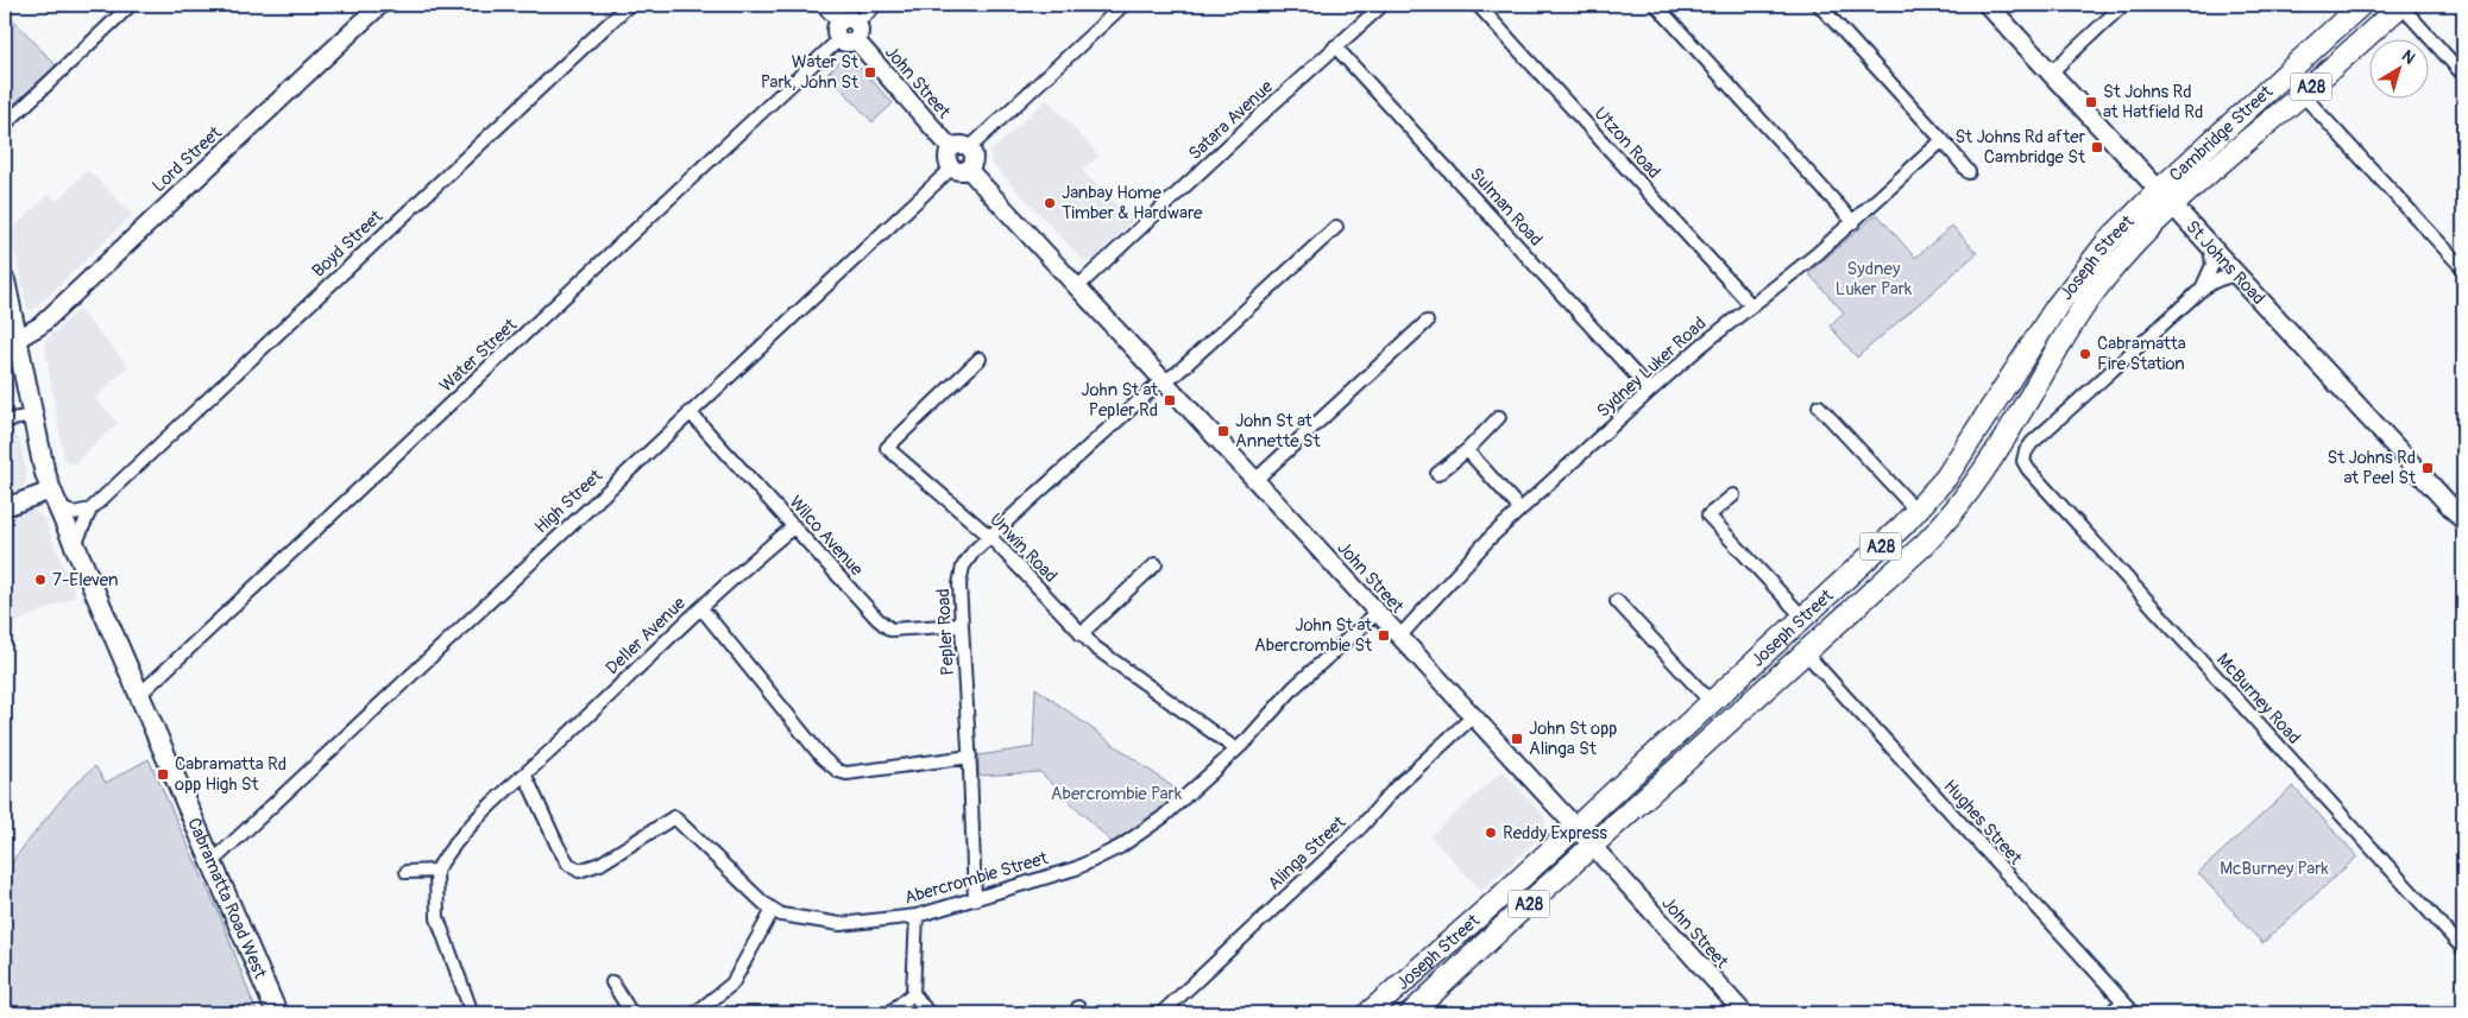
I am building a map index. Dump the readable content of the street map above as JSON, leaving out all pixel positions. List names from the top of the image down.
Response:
{
  "streets": {
    "highway": ["A28", "Cambridge Street", "Joseph Street"],
    "main road": ["St Johns Road", "Cabramatta Road West"],
    "street": [
      "John Street",
      "Satara Avenue",
      "Utzon Road",
      "Lord Street",
      "Sulman Road",
      "Boyd Street",
      "Water Street",
      "Sydney Luker Road",
      "High Street",
      "Wilco Avenue",
      "Unwin Road",
      "Pepler Road",
      "Deller Avenue",
      "McBurney Road",
      "Hughes Street",
      "Alinga Street",
      "Abercrombie Street"
    ]
  },
  "crossings": [
    ["John Street", "Satara Avenue"],
    ["John Street", "Joseph Street"],
    ["John Street", "Water Street"],
    ["John Street", "Sydney Luker Road"],
    ["John Street", "High Street"],
    ["John Street", "Pepler Road"],
    ["John Street", "Alinga Street"],
    ["John Street", "Abercrombie Street"],
    ["Satara Avenue", "Sulman Road"],
    ["Cambridge Street", "Joseph Street"],
    ["Cambridge Street", "St Johns Road"],
    ["Utzon Road", "Sydney Luker Road"],
    ["Lord Street", "Cabramatta Road West"],
    ["Sulman Road", "Sydney Luker Road"],
    ["Boyd Street", "Cabramatta Road West"],
    ["Joseph Street", "St Johns Road"],
    ["Joseph Street", "Hughes Street"],
    ["Water Street", "Cabramatta Road West"],
    ["High Street", "Wilco Avenue"],
    ["High Street", "Cabramatta Road West"],
    ["Wilco Avenue", "Pepler Road"],
    ["Wilco Avenue", "Deller Avenue"],
    ["Unwin Road", "Pepler Road"],
    ["Unwin Road", "Abercrombie Street"],
    ["Pepler Road", "Abercrombie Street"],
    ["Deller Avenue", "Abercrombie Street"]
  ],
  "parks": ["Sydney Luker Park", "Abercrombie Park", "McBurney Park"],
  "places": {
    "transit": [
      "Water St Park, John St",
      "St Johns Rd at Hatfield Rd",
      "St Johns Rd after Cambridge St",
      "John St at Pepler Rd",
      "John St at Annette St",
      "St Johns Rd at Peel St",
      "John St at Abercrombie St",
      "John St opp Alinga St",
      "Cabramatta Rd opp High St"
    ],
    "other": [
      "Janbay Home Timber & Hardware",
      "Cabramatta Fire Station",
      "7-Eleven",
      "Reddy Express"
    ]
  },
  "north": "top right"
}
